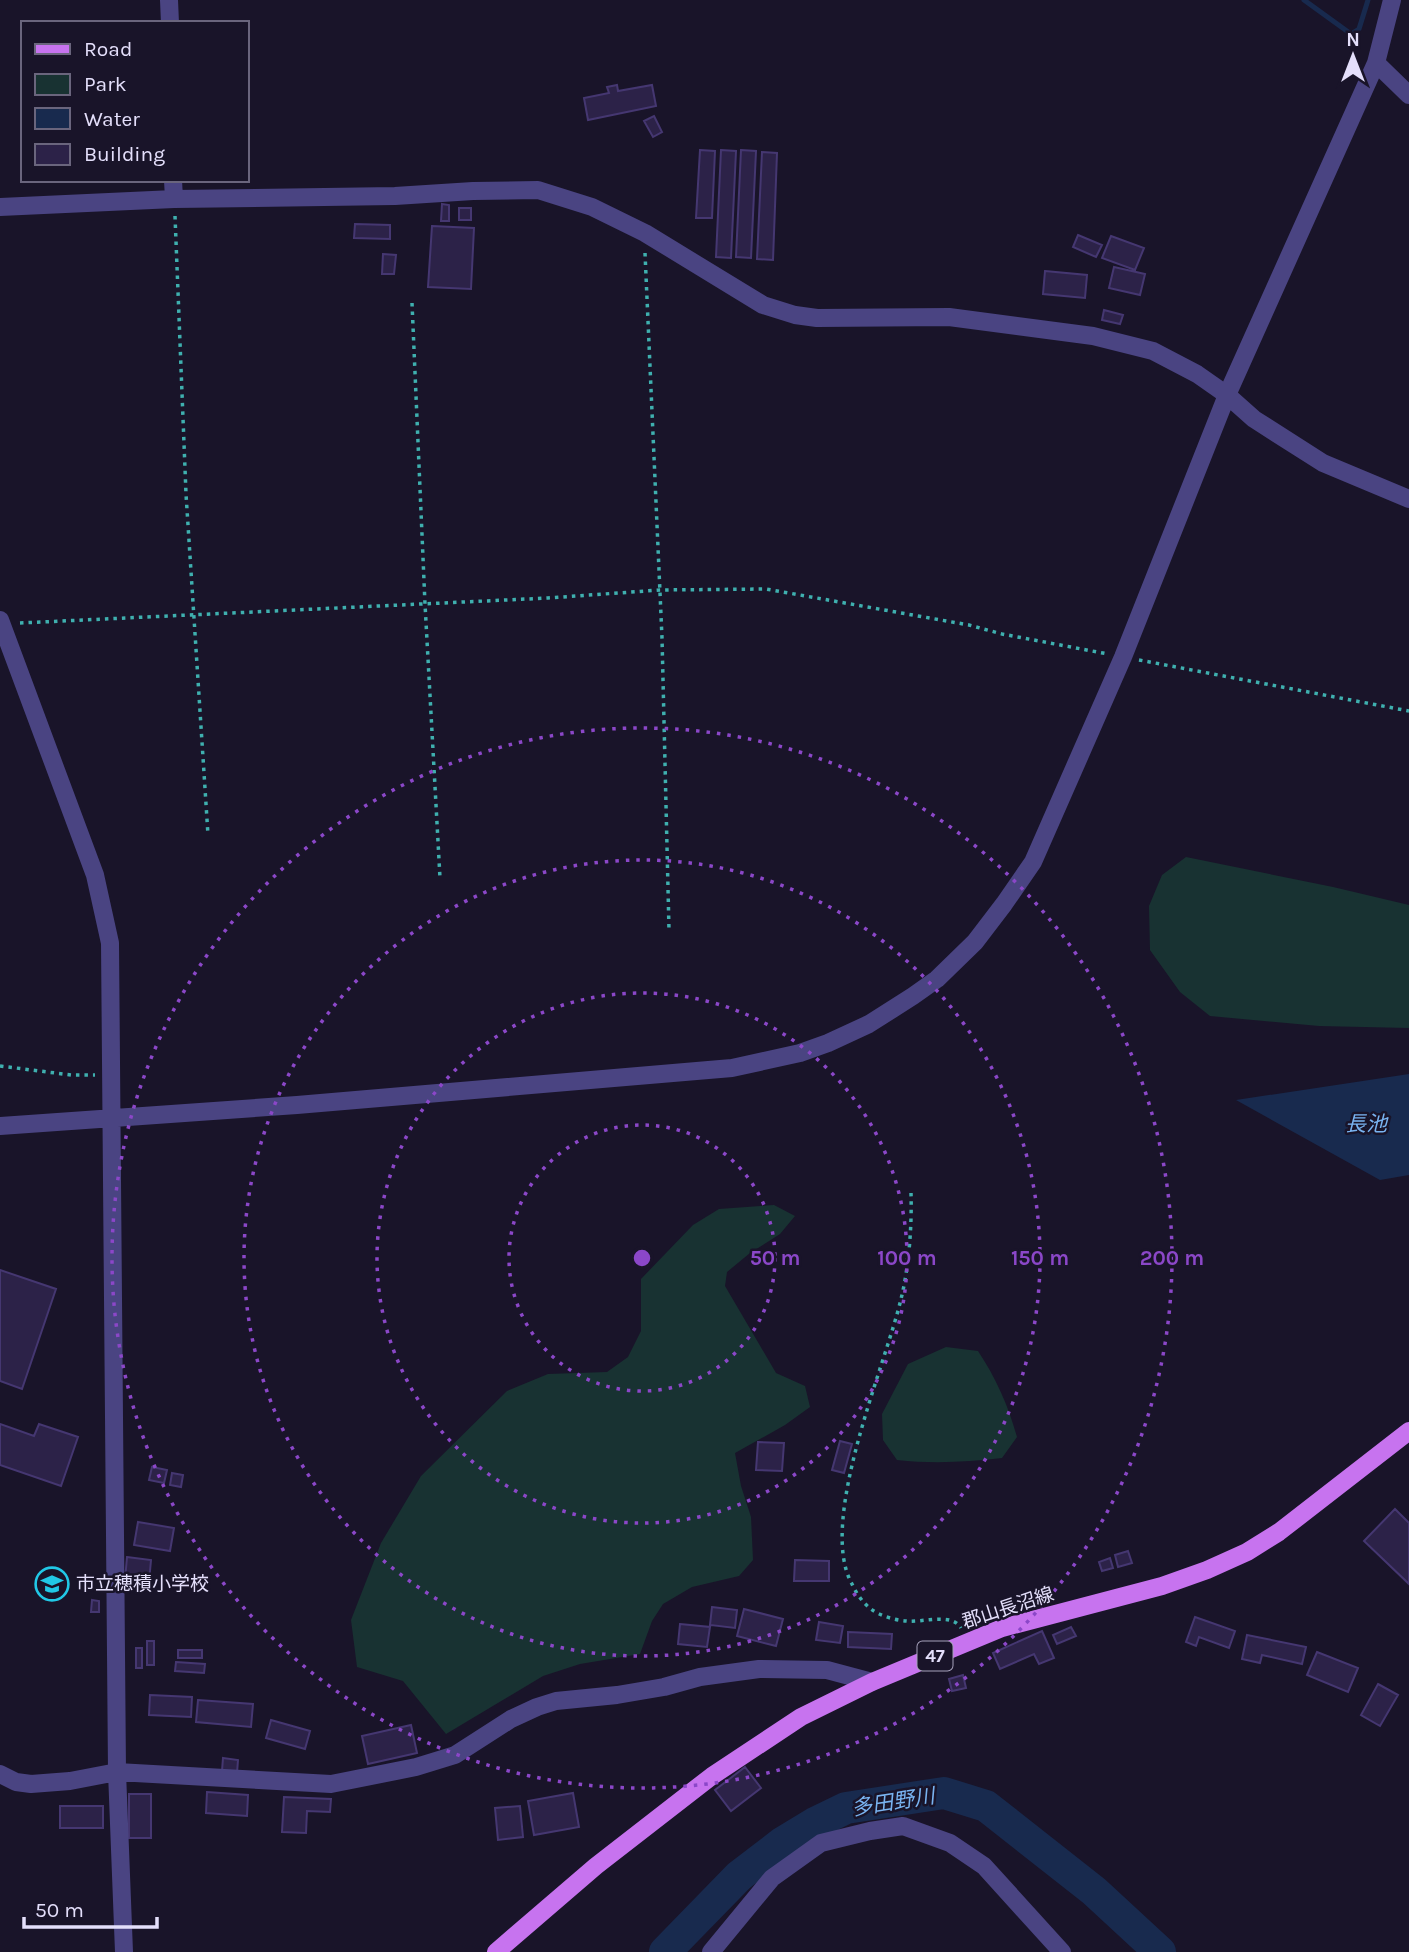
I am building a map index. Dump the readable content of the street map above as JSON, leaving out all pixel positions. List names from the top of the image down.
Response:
{
  "streets": {
    "main road": ["郡山長沼線", "47"]
  },
  "water": ["長池", "多田野川"],
  "places": {
    "school or university": ["市立穂積小学校"]
  },
  "legend": [
    "Road",
    "Park",
    "Water",
    "Building"
  ],
  "scale_bar": "50 m",
  "north": "top",
  "rings": [
    "50 m",
    "100 m",
    "150 m",
    "200 m"
  ]
}
